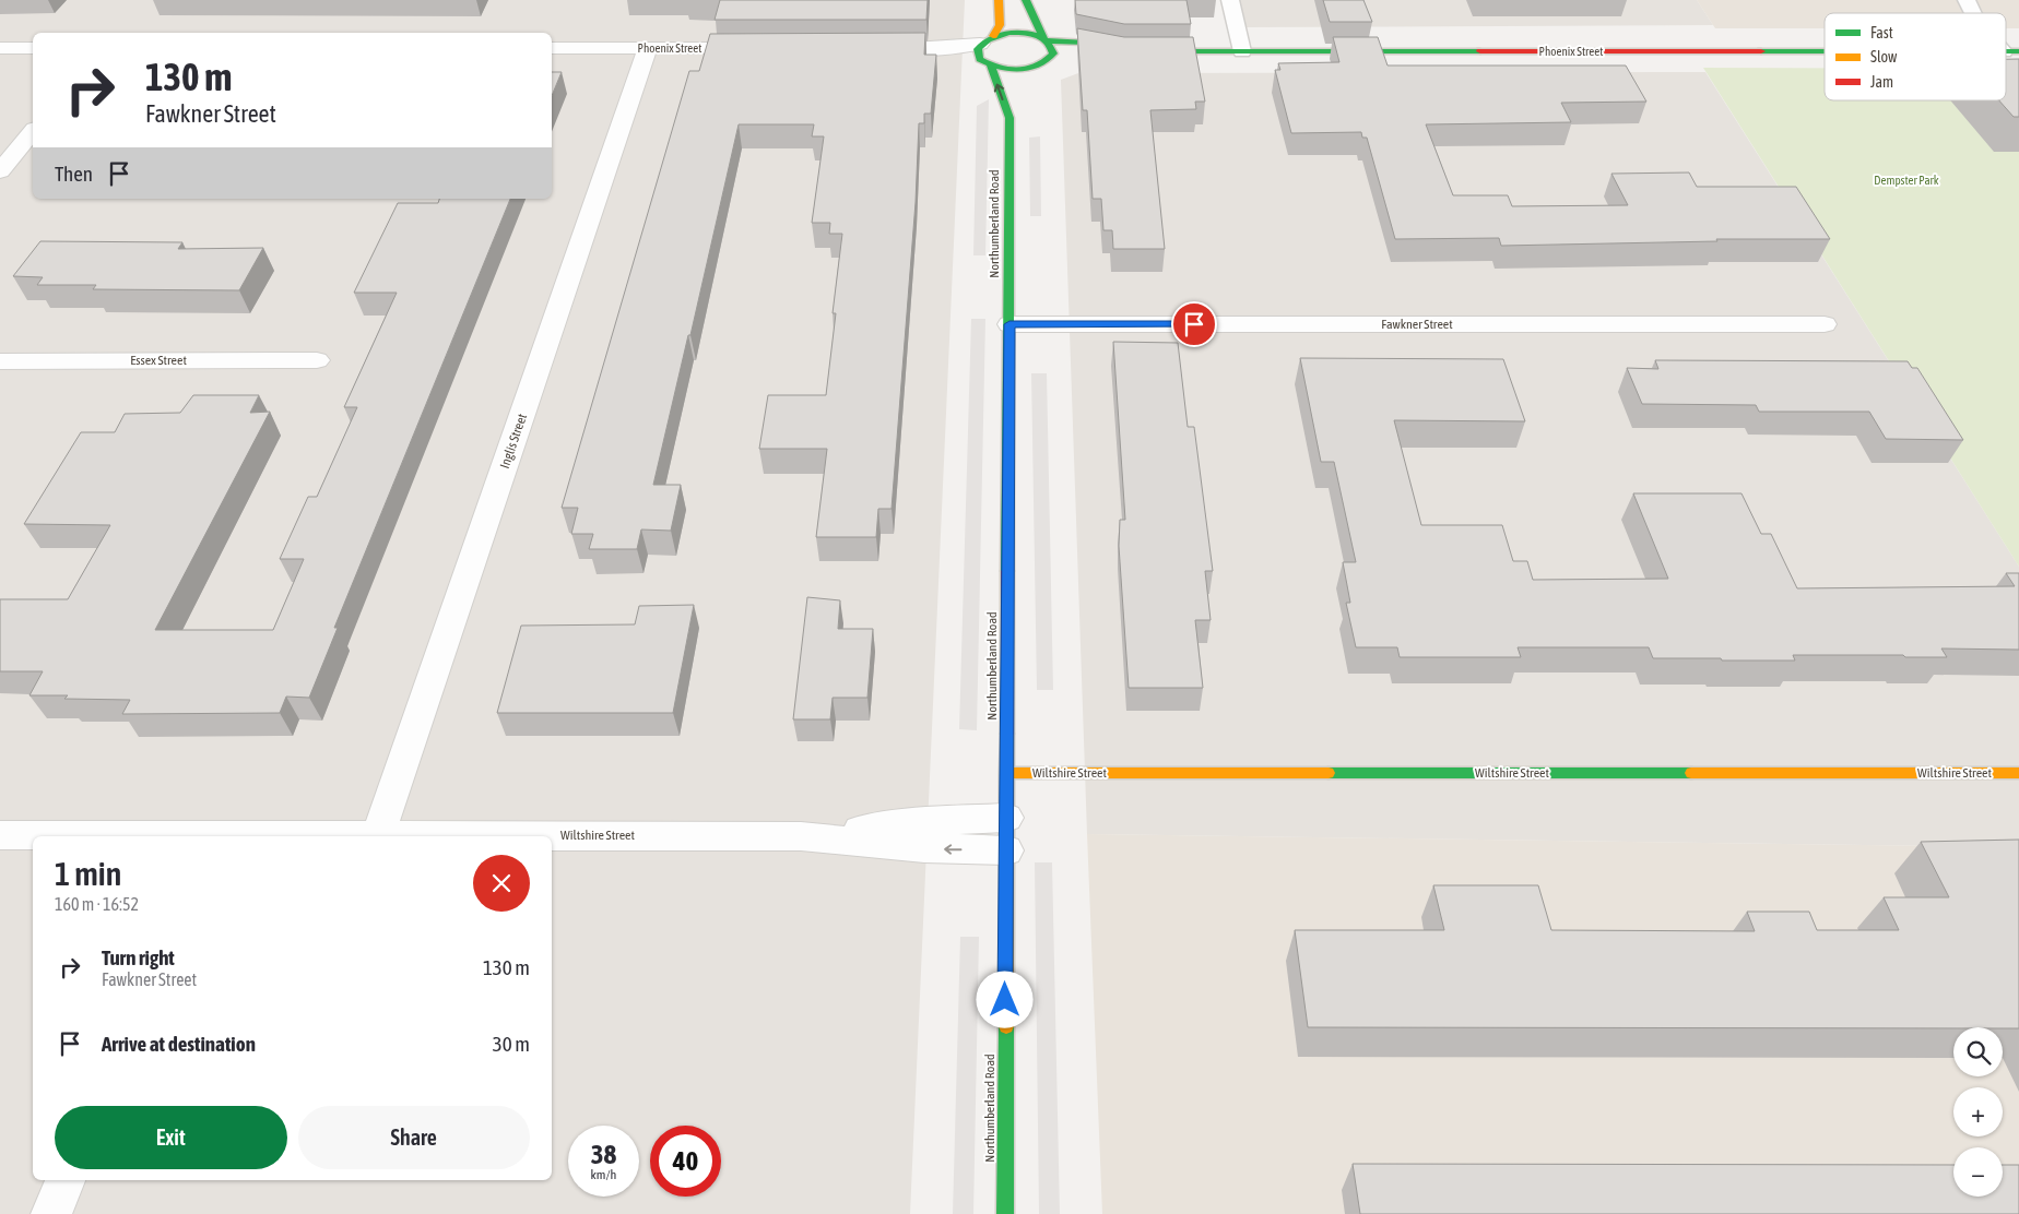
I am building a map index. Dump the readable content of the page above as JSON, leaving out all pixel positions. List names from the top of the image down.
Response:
{
  "streets": {
    "street": [
      "Phoenix Street",
      "Northumberland Road",
      "Fawkner Street",
      "Essex Street",
      "Inglis Street",
      "Wiltshire Street"
    ]
  },
  "crossings": [
    ["Phoenix Street", "Northumberland Road"],
    ["Phoenix Street", "Inglis Street"],
    ["Northumberland Road", "Fawkner Street"],
    ["Northumberland Road", "Wiltshire Street"],
    ["Inglis Street", "Wiltshire Street"]
  ],
  "parks": ["Dempster Park"],
  "legend": ["Fast", "Slow", "Jam"],
  "page": {
    "turn": ["130 m", "Fawkner Street"],
    "then": "Then",
    "heading": ["1 min", "160 m · 16:52"],
    "list": [
      {
        "name": "Turn right",
        "note": "Fawkner Street",
        "value": "130 m"
      },
      {
        "name": "Arrive at destination",
        "value": "30 m"
      }
    ],
    "map_buttons": ["+", "−"],
    "buttons": ["Exit", "Share"],
    "speed": "38 km/h",
    "limit": "40"
  }
}
